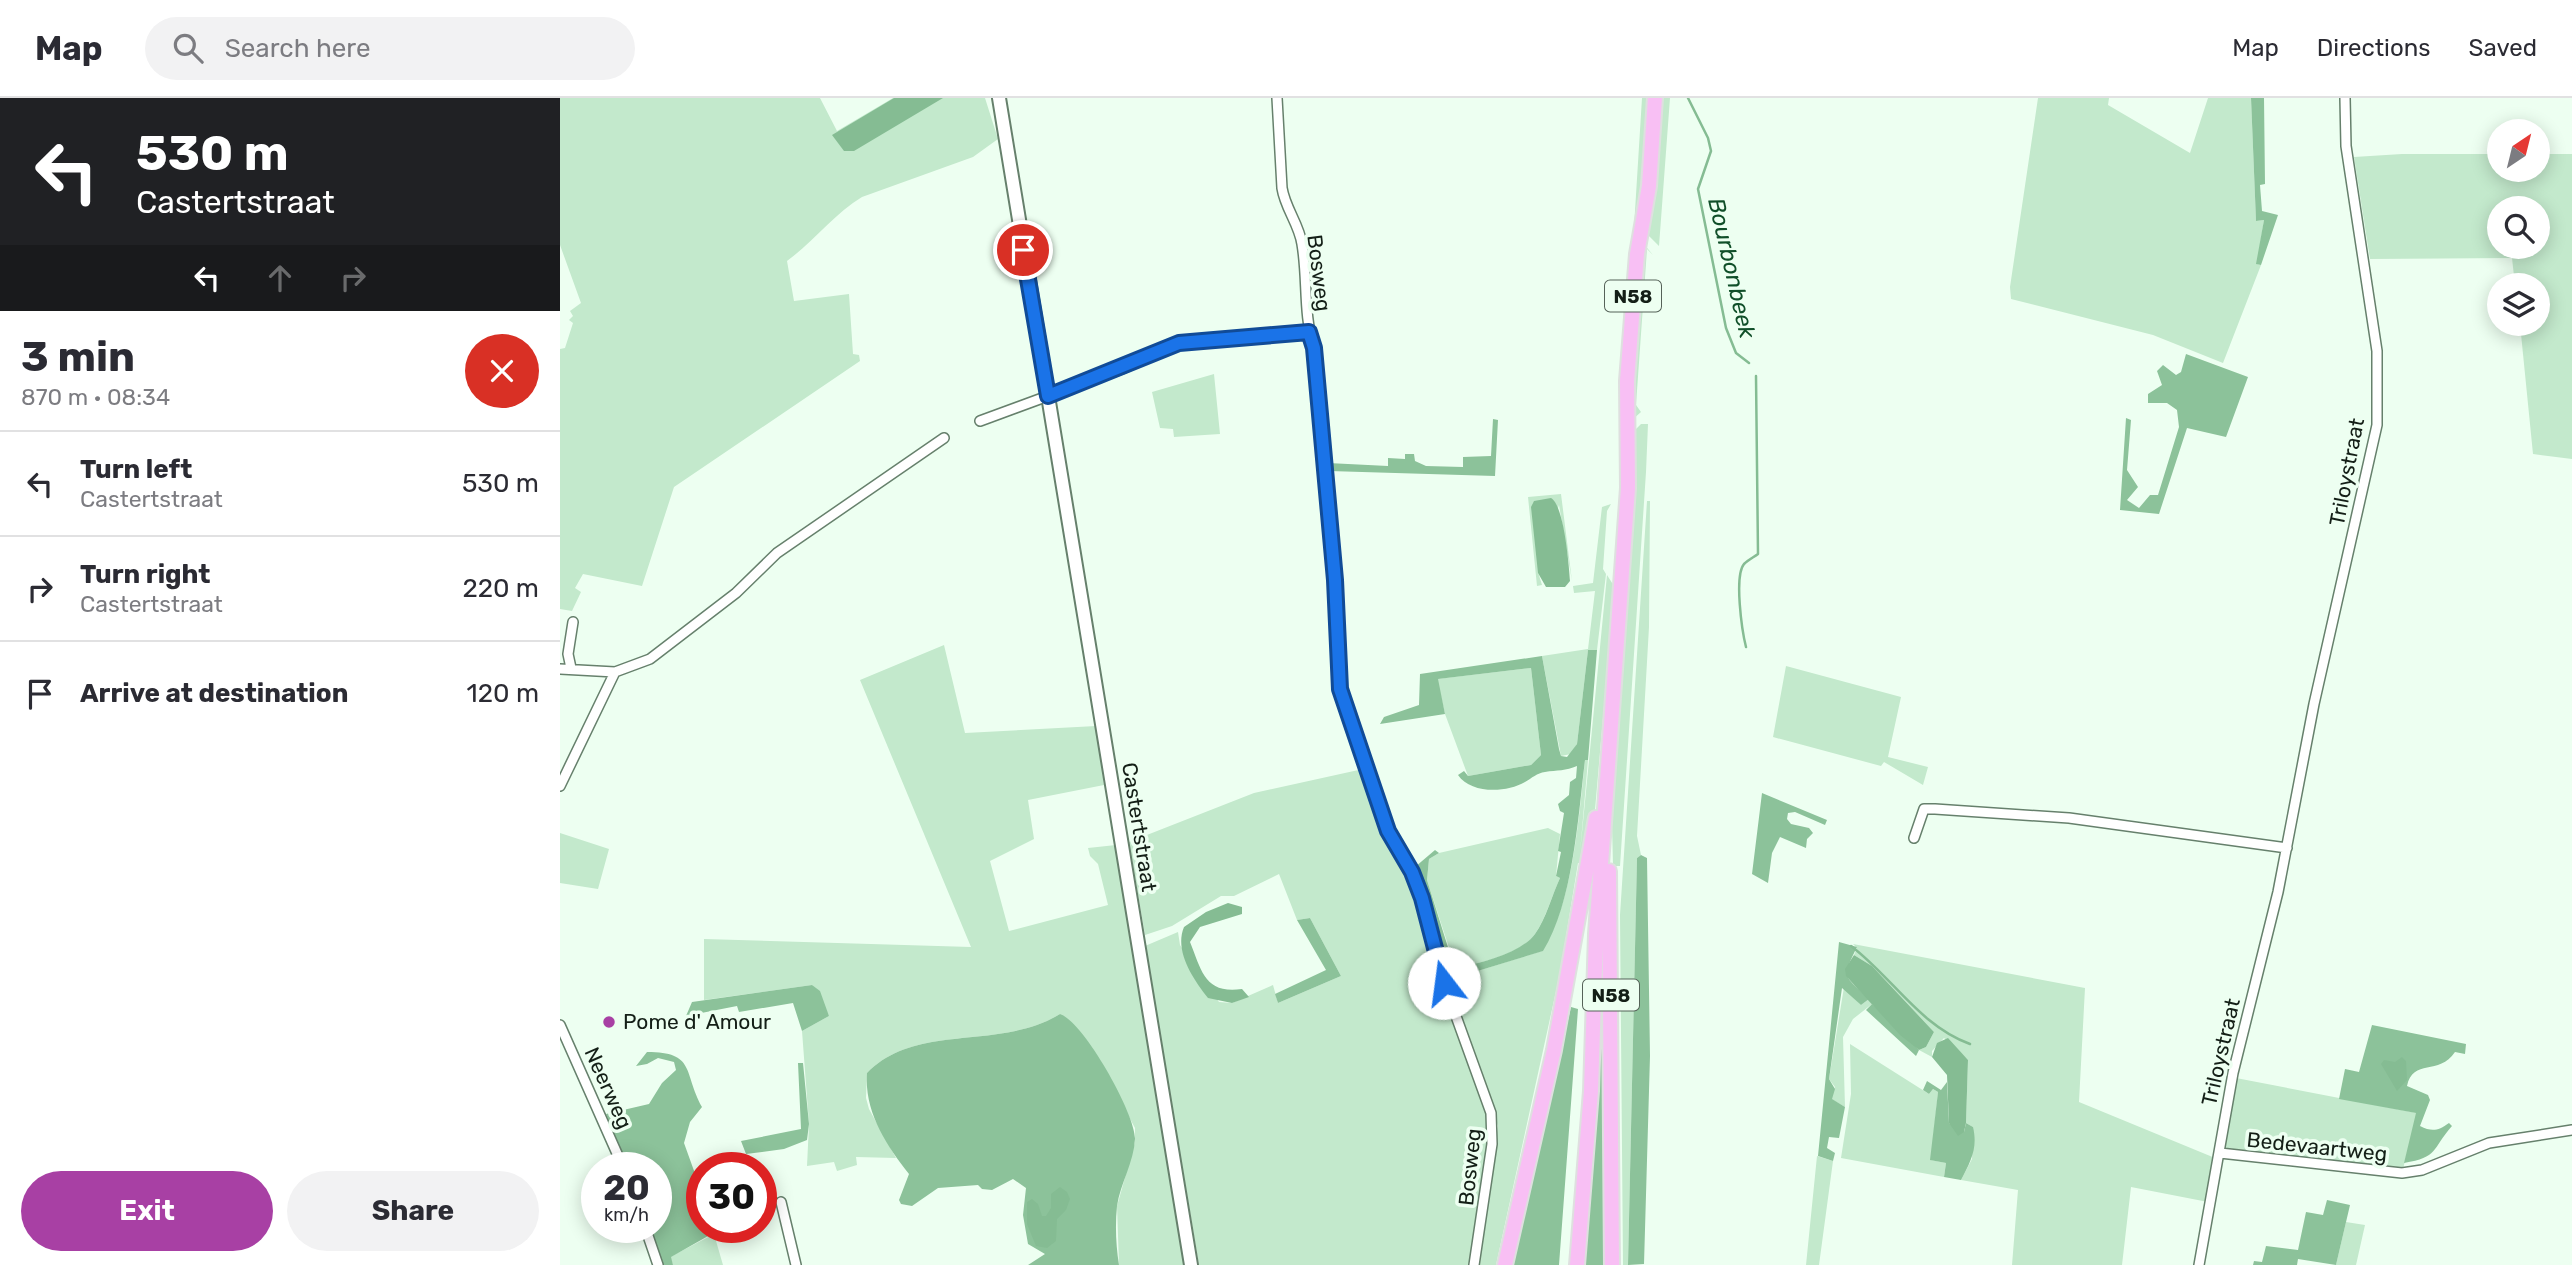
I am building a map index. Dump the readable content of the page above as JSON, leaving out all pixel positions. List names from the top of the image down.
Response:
{
  "streets": {
    "main road": ["N58", "Castertstraat"],
    "street": [
      "Bosweg",
      "Triloystraat",
      "Neerweg",
      "Bedevaartweg"
    ]
  },
  "crossings": [
    ["Triloystraat", "Bedevaartweg"]
  ],
  "water": ["Bourbonbeek"],
  "places": ["Pome d' Amour"],
  "north": "top right",
  "page": {
    "header": "Map",
    "search": "Search here",
    "nav": ["Map", "Directions", "Saved"],
    "turn": ["530 m", "Castertstraat"],
    "heading": ["3 min", "870 m · 08:34"],
    "list": [
      {
        "name": "Turn left",
        "note": "Castertstraat",
        "value": "530 m"
      },
      {
        "name": "Turn right",
        "note": "Castertstraat",
        "value": "220 m"
      },
      {
        "name": "Arrive at destination",
        "value": "120 m"
      }
    ],
    "speed": "20 km/h",
    "limit": "30",
    "buttons": ["Exit", "Share"]
  }
}
